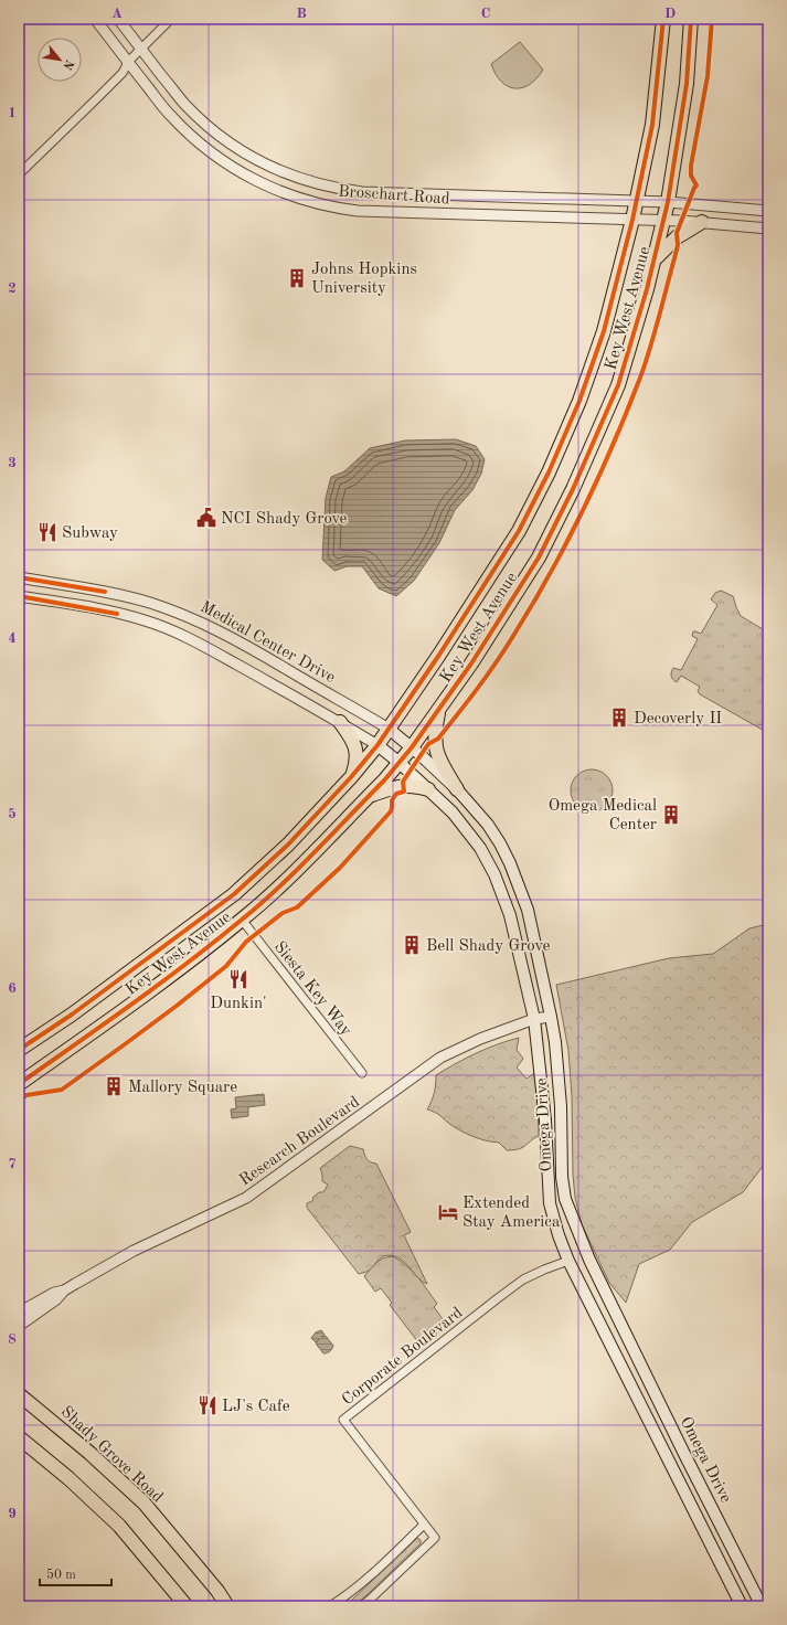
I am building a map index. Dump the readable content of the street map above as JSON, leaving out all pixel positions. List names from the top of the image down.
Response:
{
  "streets": {
    "main road": [
      "Key West Avenue",
      "Medical Center Drive",
      "Omega Drive",
      "Shady Grove Road"
    ],
    "street": [
      "Broschart Road",
      "Siesta Key Way",
      "Research Boulevard",
      "Corporate Boulevard"
    ]
  },
  "crossings": [
    ["Broschart Road", "Key West Avenue"],
    ["Key West Avenue", "Medical Center Drive"],
    ["Key West Avenue", "Siesta Key Way"],
    ["Key West Avenue", "Omega Drive"],
    ["Medical Center Drive", "Omega Drive"],
    ["Omega Drive", "Research Boulevard"],
    ["Omega Drive", "Corporate Boulevard"]
  ],
  "places": {
    "building": [
      "Johns Hopkins University",
      "Decoverly II",
      "Omega Medical Center",
      "Bell Shady Grove",
      "Mallory Square"
    ],
    "public building": ["NCI Shady Grove"],
    "restaurant": ["Subway", "Dunkin'", "LJ's Cafe"],
    "hotel": ["Extended Stay America"]
  },
  "scale_bar": "50 m",
  "north": "bottom right",
  "grid": {
    "columns": [
      "A",
      "B",
      "C",
      "D"
    ],
    "rows": [
      "1",
      "2",
      "3",
      "4",
      "5",
      "6",
      "7",
      "8",
      "9"
    ]
  }
}
